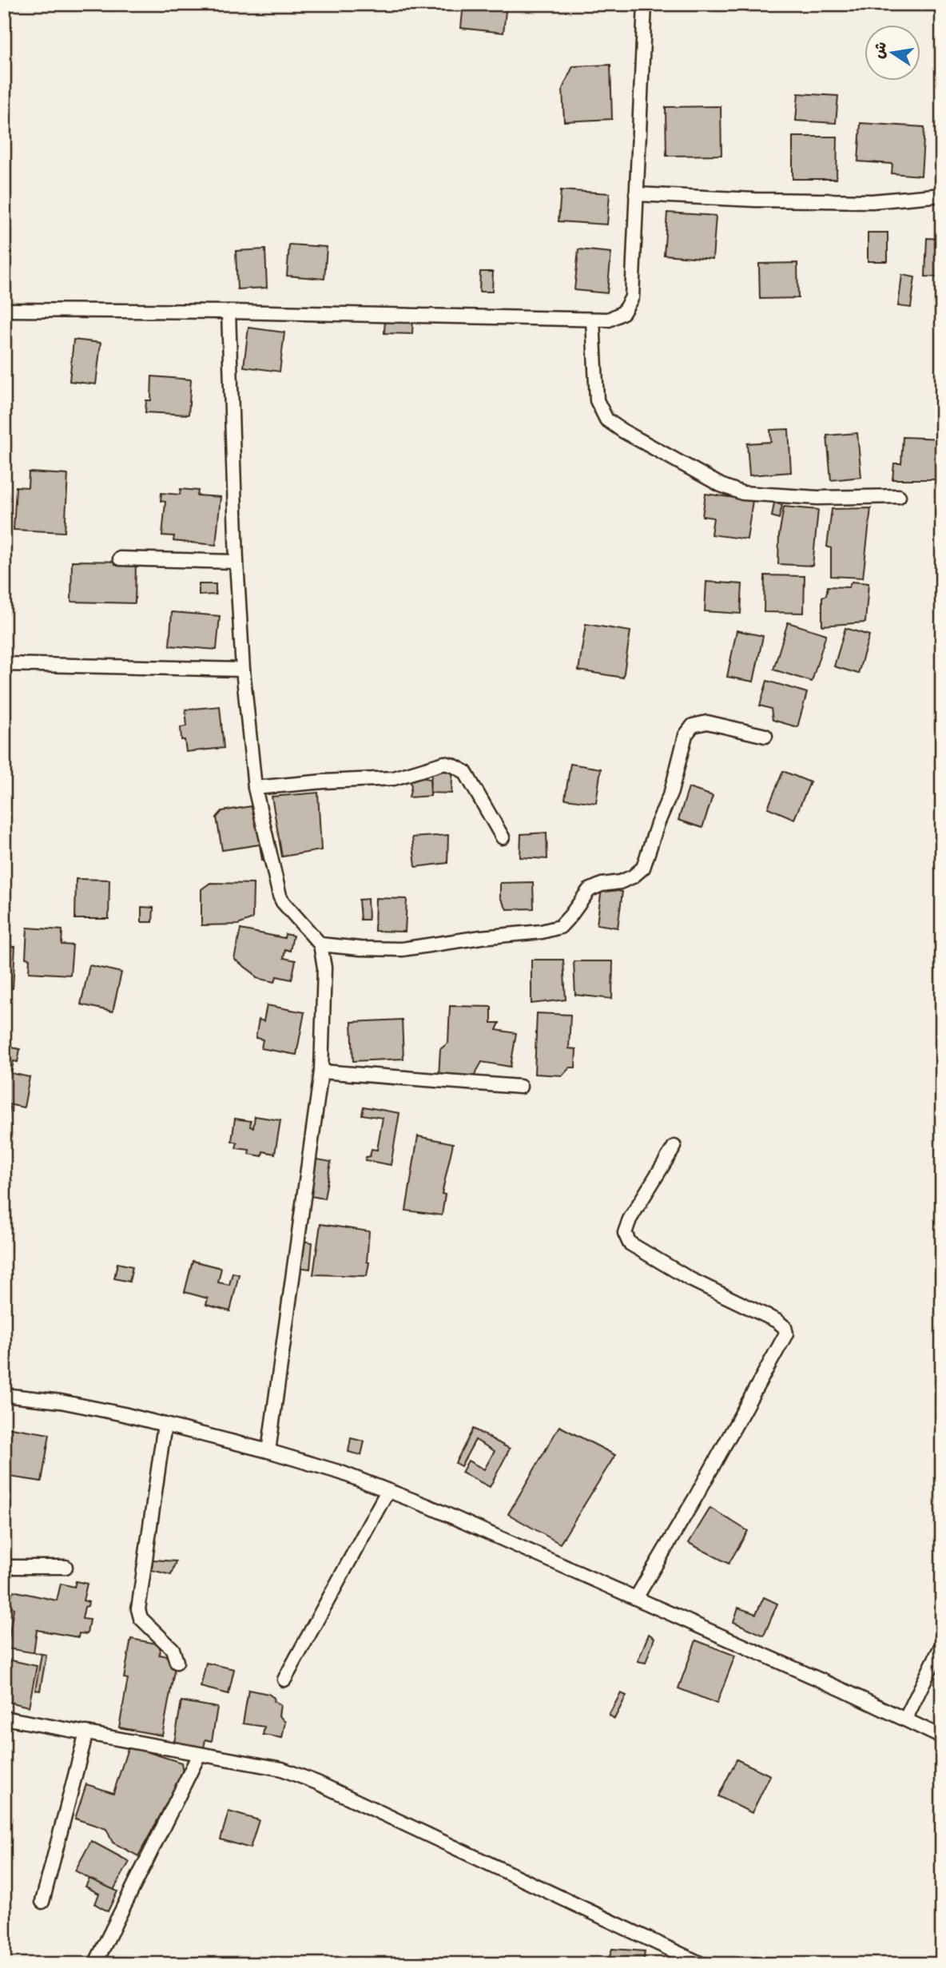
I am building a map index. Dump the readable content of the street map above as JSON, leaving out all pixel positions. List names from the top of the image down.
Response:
{
  "north": "left"
}
